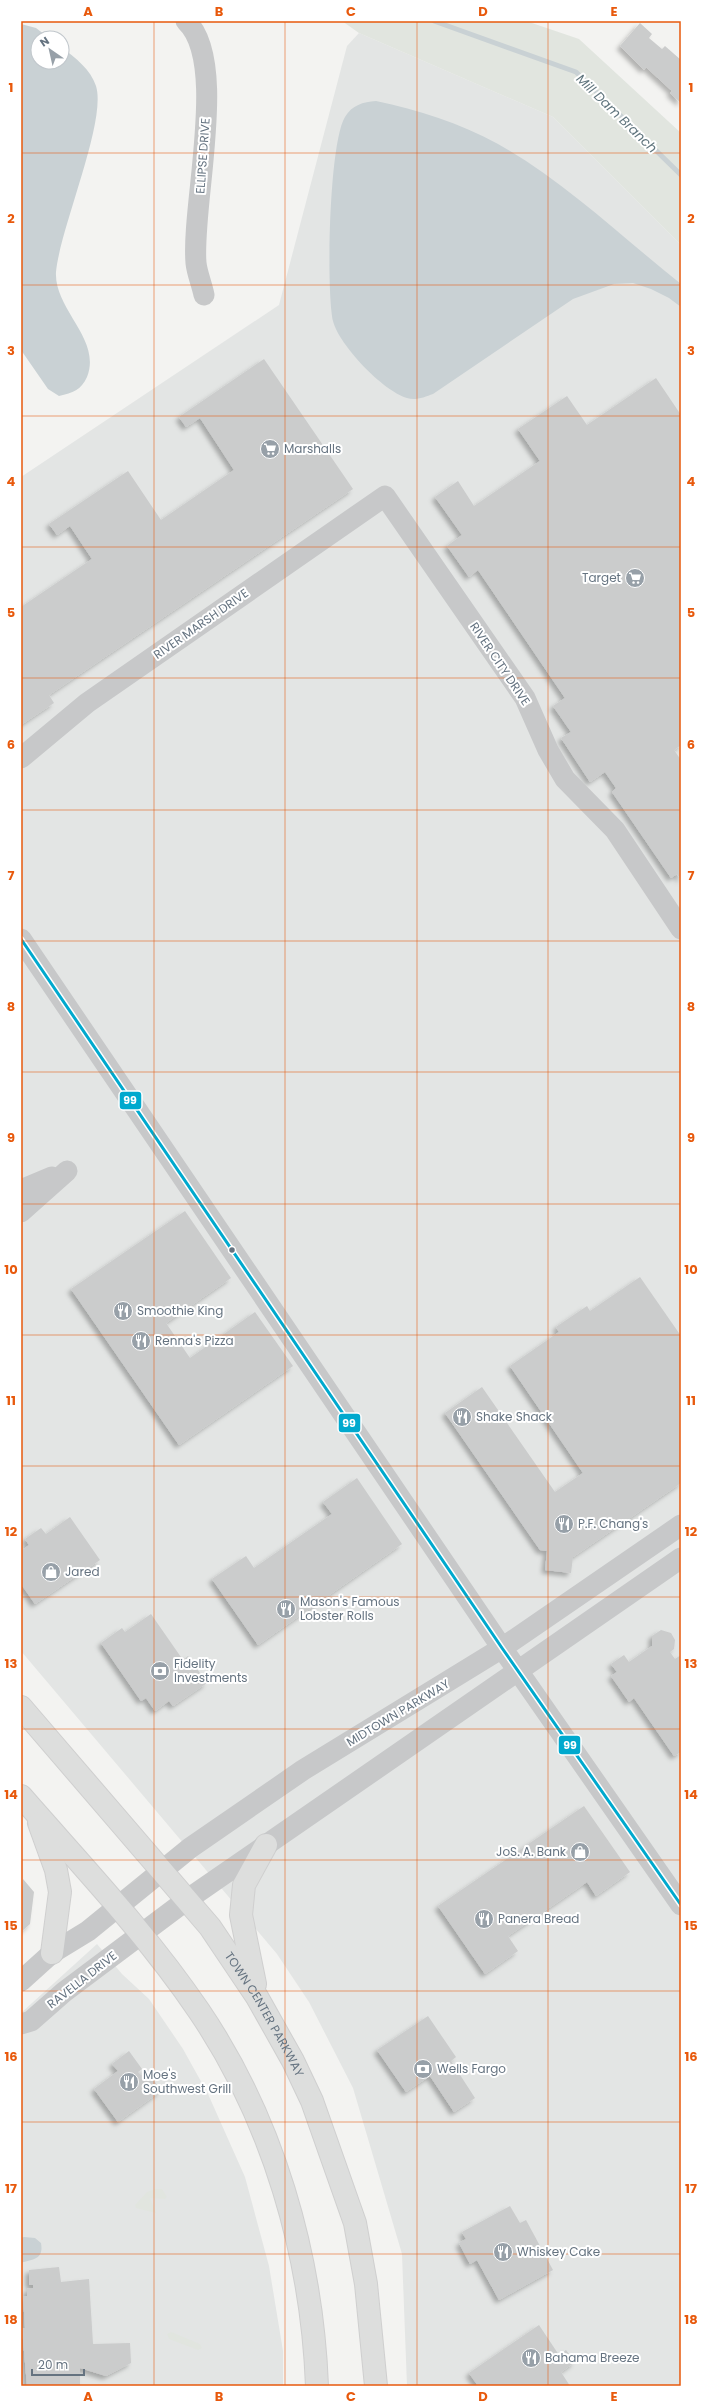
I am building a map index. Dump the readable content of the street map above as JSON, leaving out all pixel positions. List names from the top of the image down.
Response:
{
  "streets": {
    "main road": ["TOWN CENTER PARKWAY"],
    "street": [
      "ELLIPSE DRIVE",
      "RIVER MARSH DRIVE",
      "RIVER CITY DRIVE",
      "MIDTOWN PARKWAY",
      "RAVELLA DRIVE"
    ]
  },
  "crossings": [
    ["RIVER MARSH DRIVE", "RIVER CITY DRIVE"],
    ["MIDTOWN PARKWAY", "TOWN CENTER PARKWAY"]
  ],
  "water": ["Mill Dam Branch"],
  "places": {
    "supermarket": ["Marshalls", "Target"],
    "restaurant": [
      "Smoothie King",
      "Renna's Pizza",
      "Shake Shack",
      "P.F. Chang's",
      "Mason's Famous Lobster Rolls",
      "Panera Bread",
      "Moe's Southwest Grill",
      "Whiskey Cake",
      "Bahama Breeze"
    ],
    "shop": ["Jared", "JoS. A. Bank"],
    "bank": ["Fidelity Investments", "Wells Fargo"]
  },
  "lines": ["transit line 99"],
  "scale_bar": "20 m",
  "north": "top left",
  "grid": {
    "columns": [
      "A",
      "B",
      "C",
      "D",
      "E"
    ],
    "rows": [
      "1",
      "2",
      "3",
      "4",
      "5",
      "6",
      "7",
      "8",
      "9",
      "10",
      "11",
      "12",
      "13",
      "14",
      "15",
      "16",
      "17",
      "18"
    ]
  }
}
